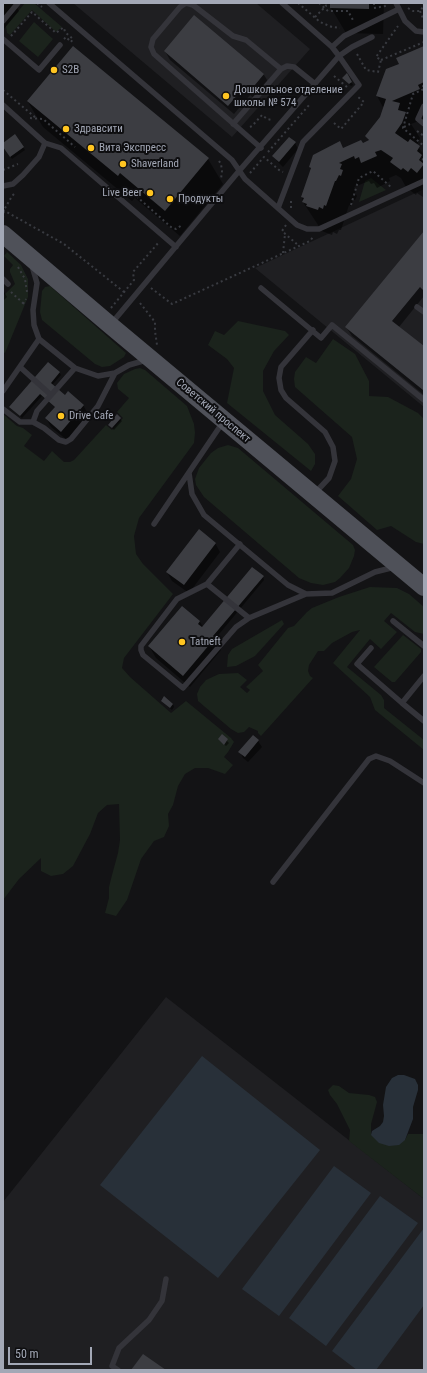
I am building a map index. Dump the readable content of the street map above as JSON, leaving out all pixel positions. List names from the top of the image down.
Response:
{
  "streets": {
    "main road": ["Советский проспект"]
  },
  "places": [
    "S2B",
    "Дошкольное отделение школы № 574",
    "Здравсити",
    "Вита Экспресс",
    "Shaverland",
    "Live Beer",
    "Продукты",
    "Drive Cafe",
    "Tatneft"
  ],
  "scale_bar": "50 m"
}
